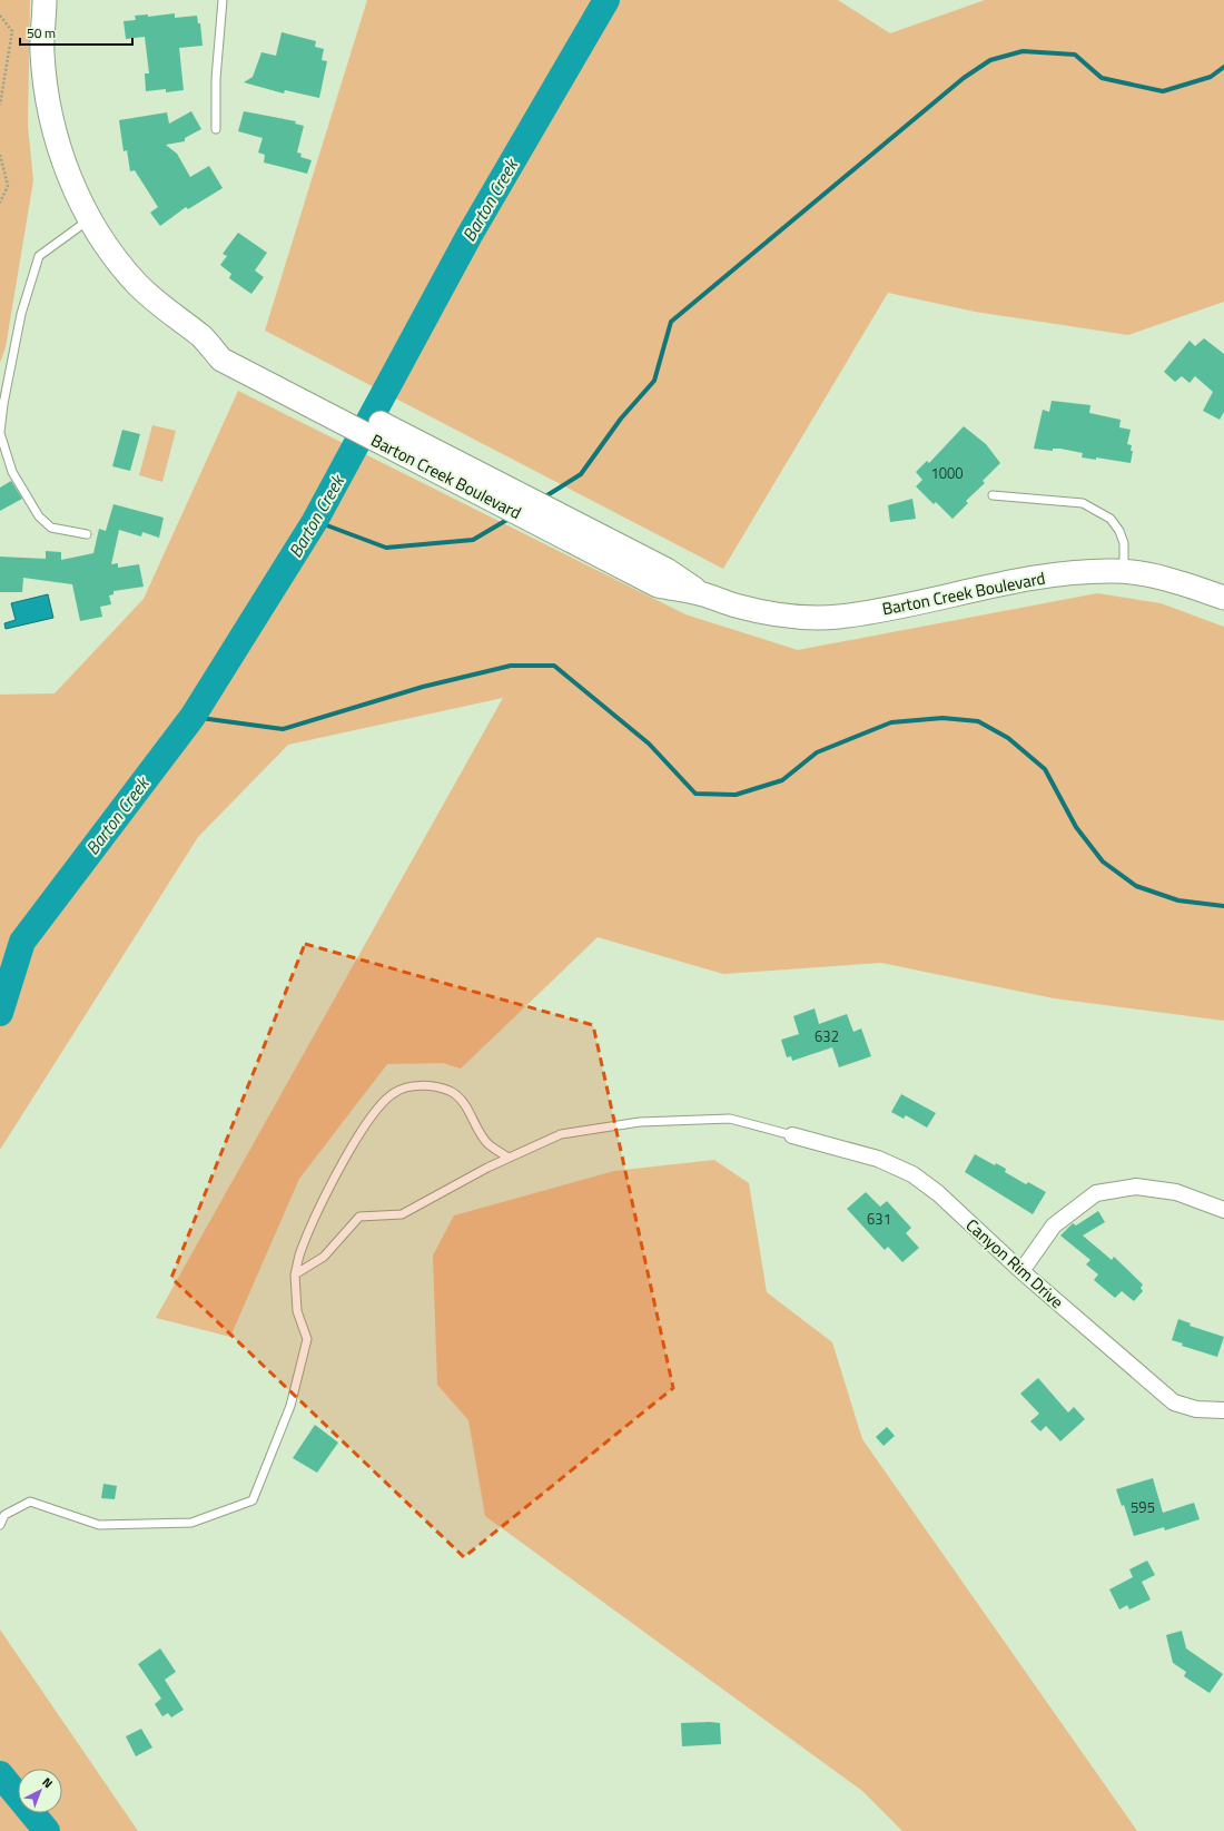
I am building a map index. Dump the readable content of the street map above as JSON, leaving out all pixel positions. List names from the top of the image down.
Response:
{
  "streets": {
    "street": ["Barton Creek Boulevard", "Canyon Rim Drive"]
  },
  "water": ["Barton Creek"],
  "house_numbers": [
    "1000",
    "632",
    "631",
    "595"
  ],
  "scale_bar": "50 m",
  "north": "top right"
}
